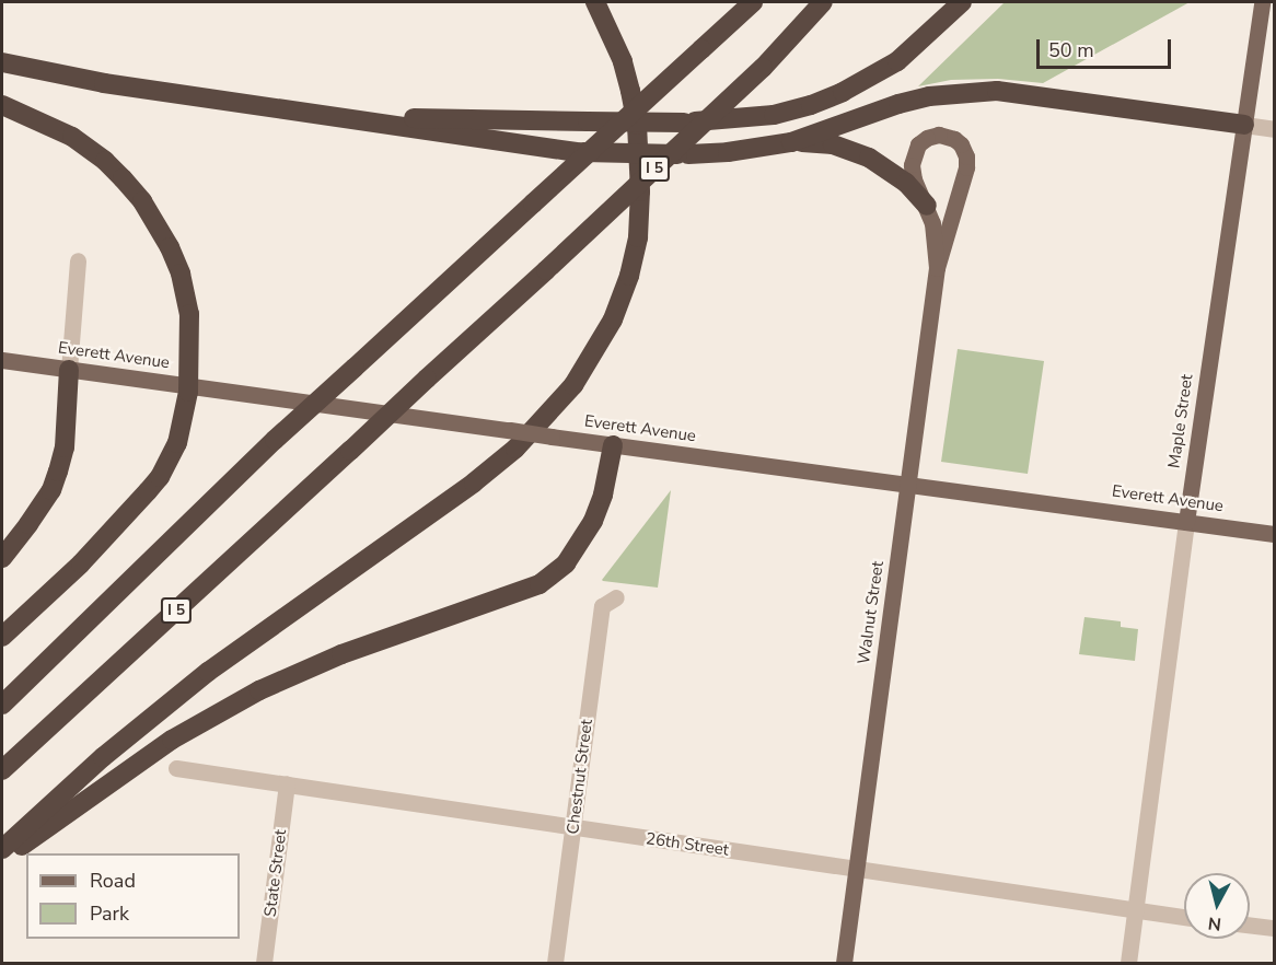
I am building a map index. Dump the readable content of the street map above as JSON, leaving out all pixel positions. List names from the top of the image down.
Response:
{
  "streets": {
    "highway": ["I 5"],
    "main road": ["Everett Avenue", "Maple Street", "Walnut Street"],
    "street": ["Chestnut Street", "26th Street", "State Street"]
  },
  "crossings": [
    ["Everett Avenue", "Maple Street"],
    ["Everett Avenue", "Walnut Street"],
    ["Maple Street", "26th Street"],
    ["Walnut Street", "26th Street"],
    ["Chestnut Street", "26th Street"],
    ["26th Street", "State Street"]
  ],
  "legend": ["Road", "Park"],
  "scale_bar": "50 m",
  "north": "bottom"
}
